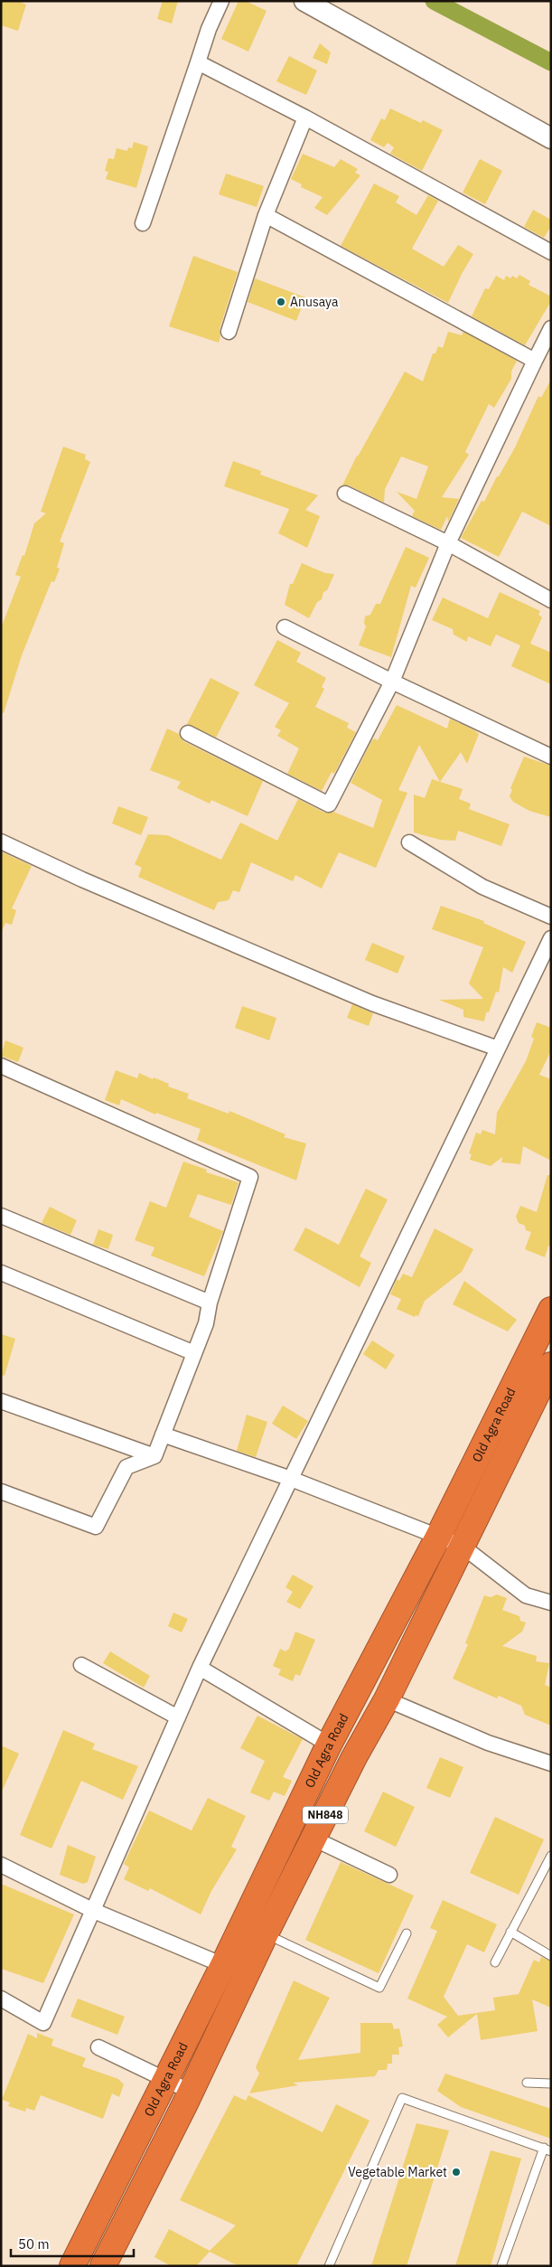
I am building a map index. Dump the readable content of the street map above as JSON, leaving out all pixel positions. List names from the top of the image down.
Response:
{
  "streets": {
    "highway": ["Old Agra Road", "NH848"]
  },
  "places": ["Anusaya", "Vegetable Market"],
  "scale_bar": "50 m"
}
